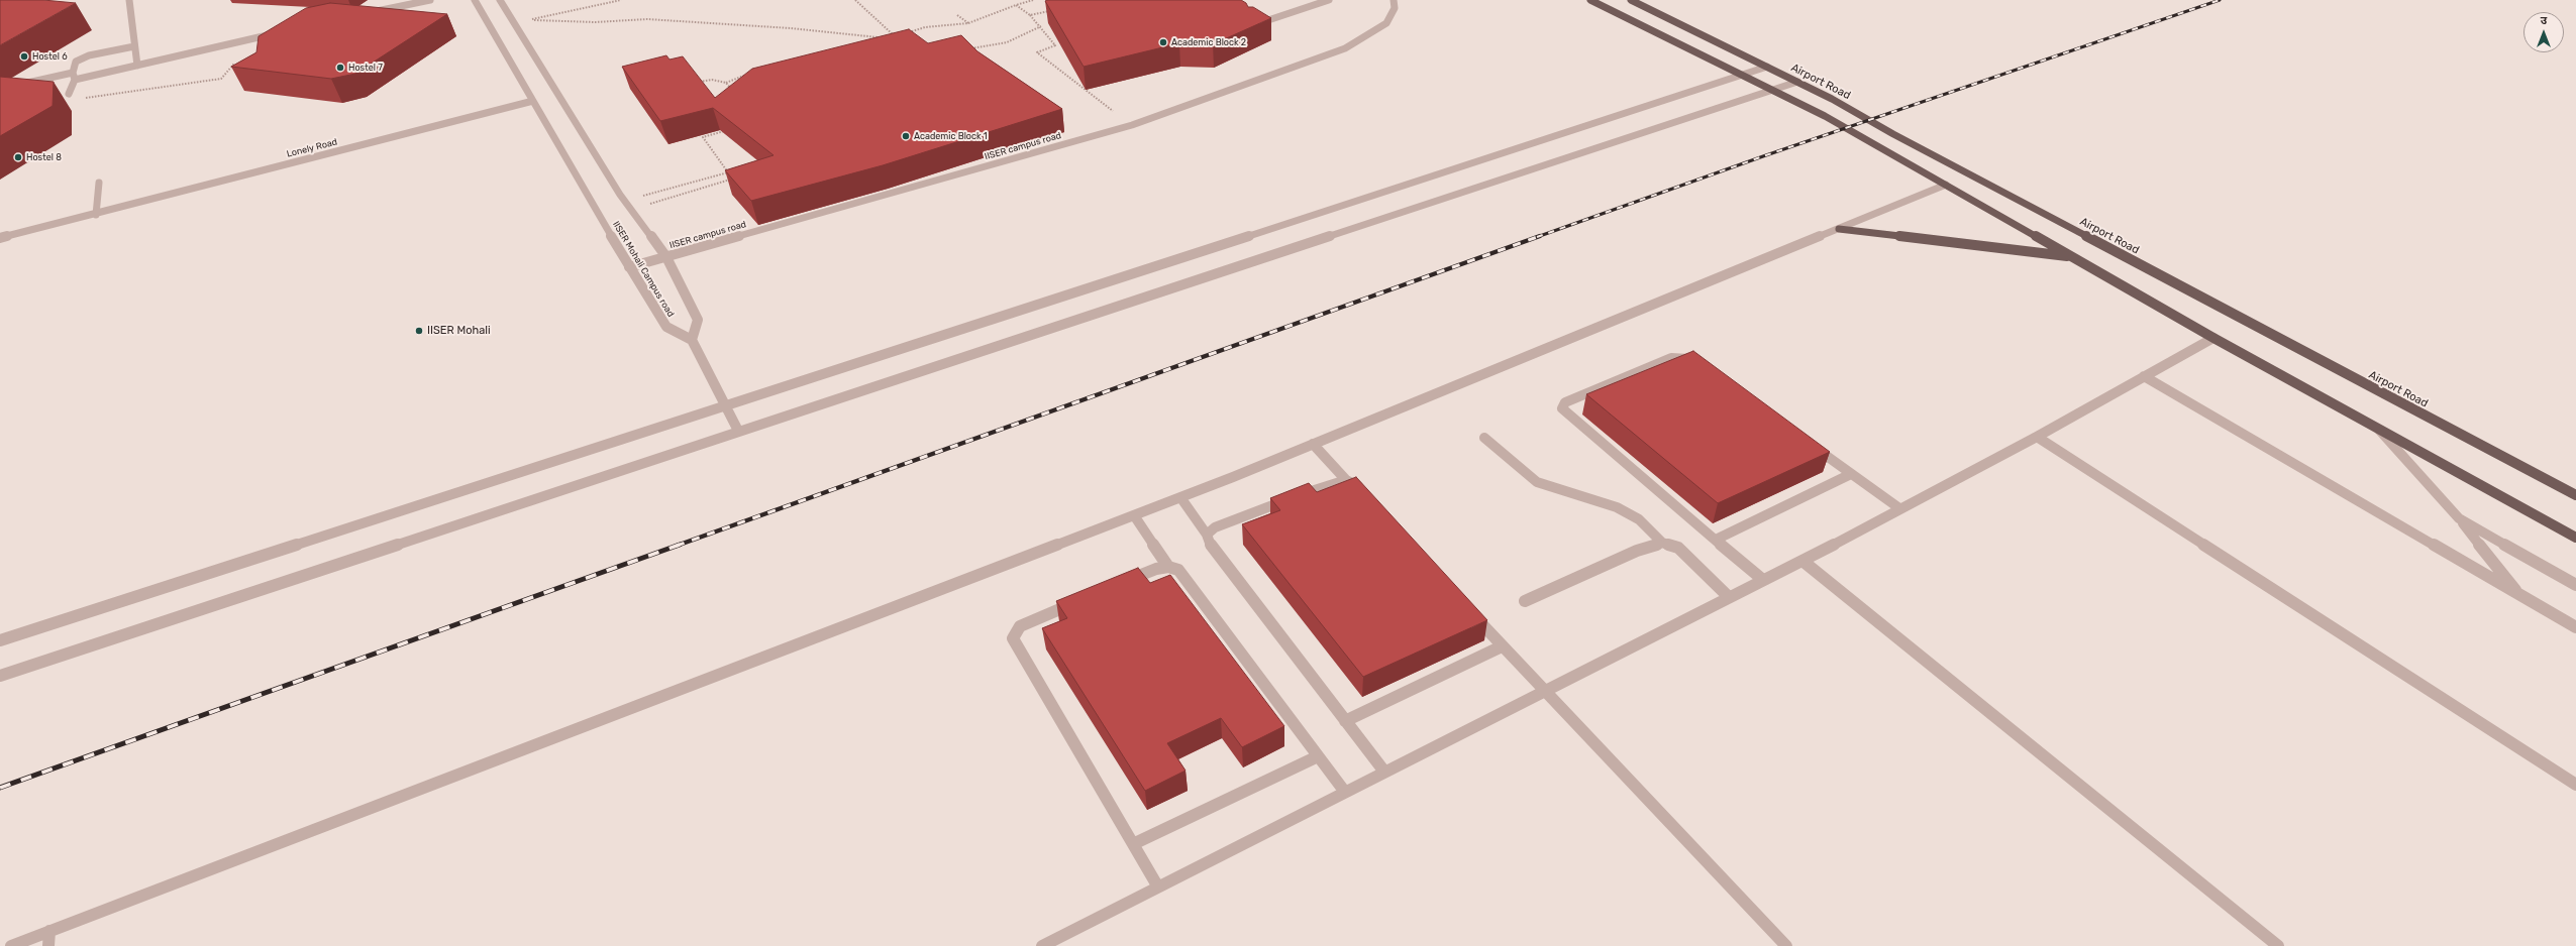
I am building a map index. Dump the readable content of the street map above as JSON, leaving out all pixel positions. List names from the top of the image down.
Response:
{
  "streets": {
    "main road": ["Airport Road"],
    "street": ["IISER campus road", "Lonely Road", "IISER Mohali Campus road"]
  },
  "crossings": [
    ["IISER campus road", "IISER Mohali Campus road"],
    ["Lonely Road", "IISER Mohali Campus road"]
  ],
  "places": [
    "Academic Block 2",
    "Hostel 6",
    "Hostel 7",
    "Academic Block 1",
    "Hostel 8",
    "IISER Mohali"
  ],
  "north": "top"
}
